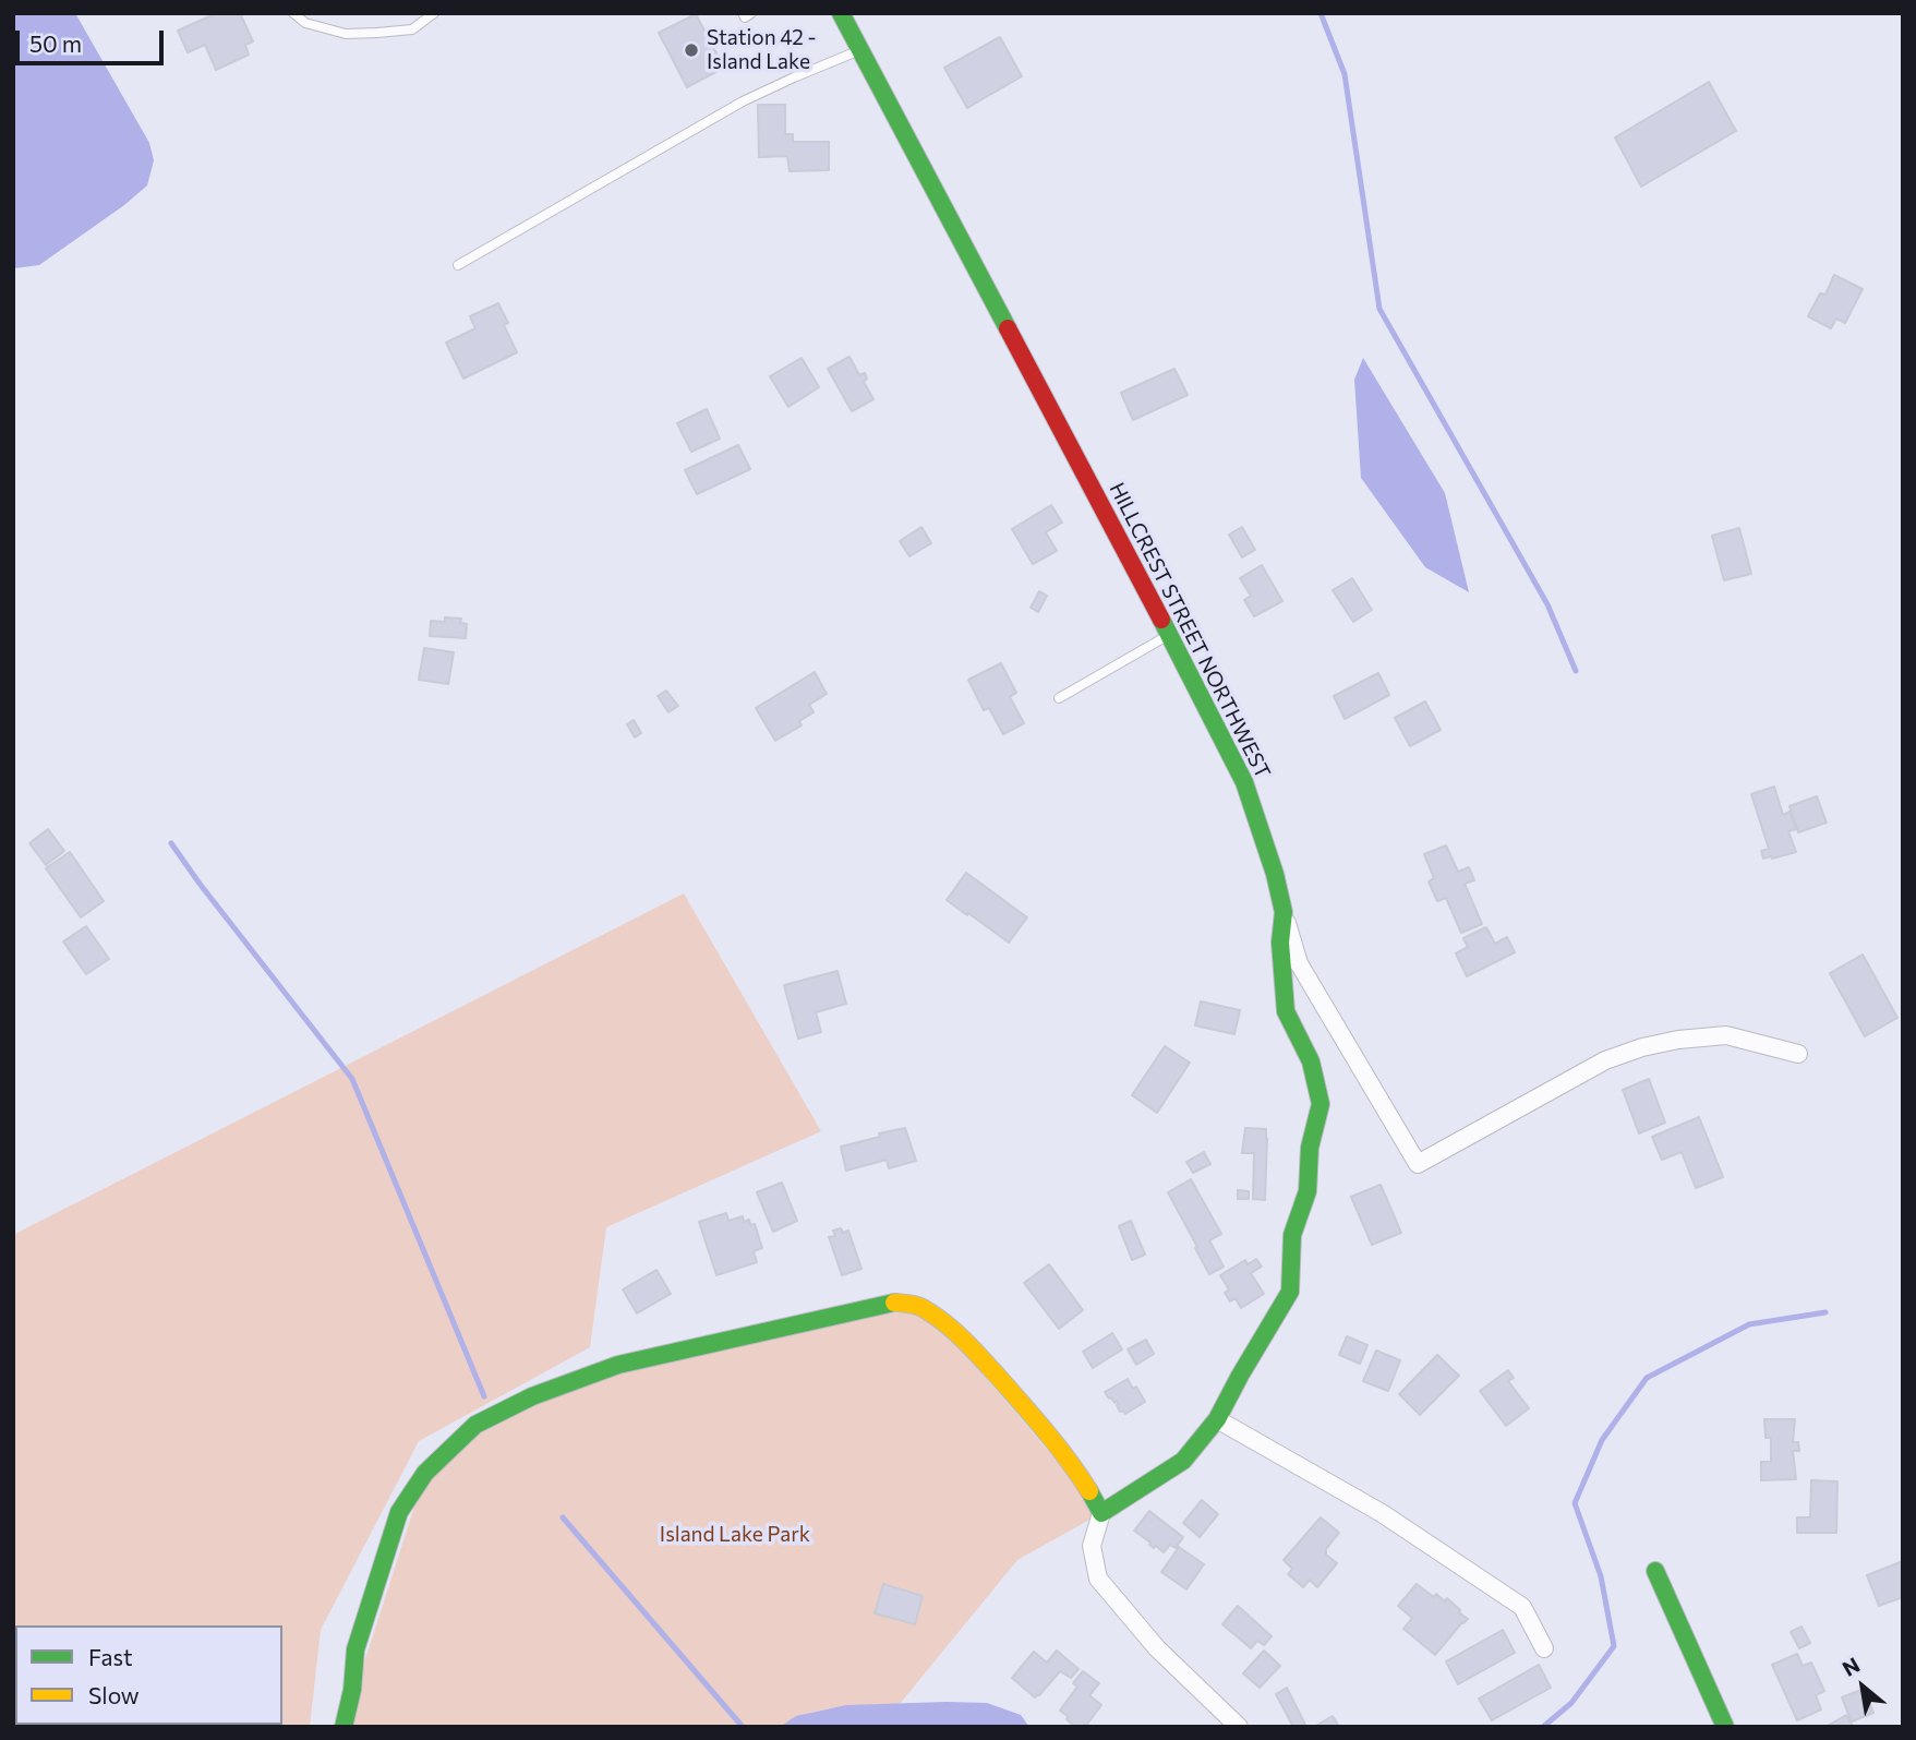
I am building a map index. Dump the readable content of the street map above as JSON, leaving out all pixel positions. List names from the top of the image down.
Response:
{
  "streets": {
    "street": ["HILLCREST STREET NORTHWEST"]
  },
  "parks": ["Island Lake Park"],
  "places": ["Station 42 - Island Lake"],
  "legend": ["Fast", "Slow"],
  "scale_bar": "50 m",
  "north": "top left"
}
